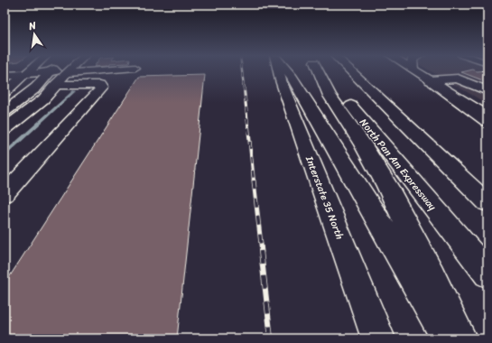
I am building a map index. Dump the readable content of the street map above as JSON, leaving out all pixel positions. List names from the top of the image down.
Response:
{
  "streets": {
    "main road": ["North Pan Am Expressway", "Interstate 35 North"]
  },
  "north": "top"
}
